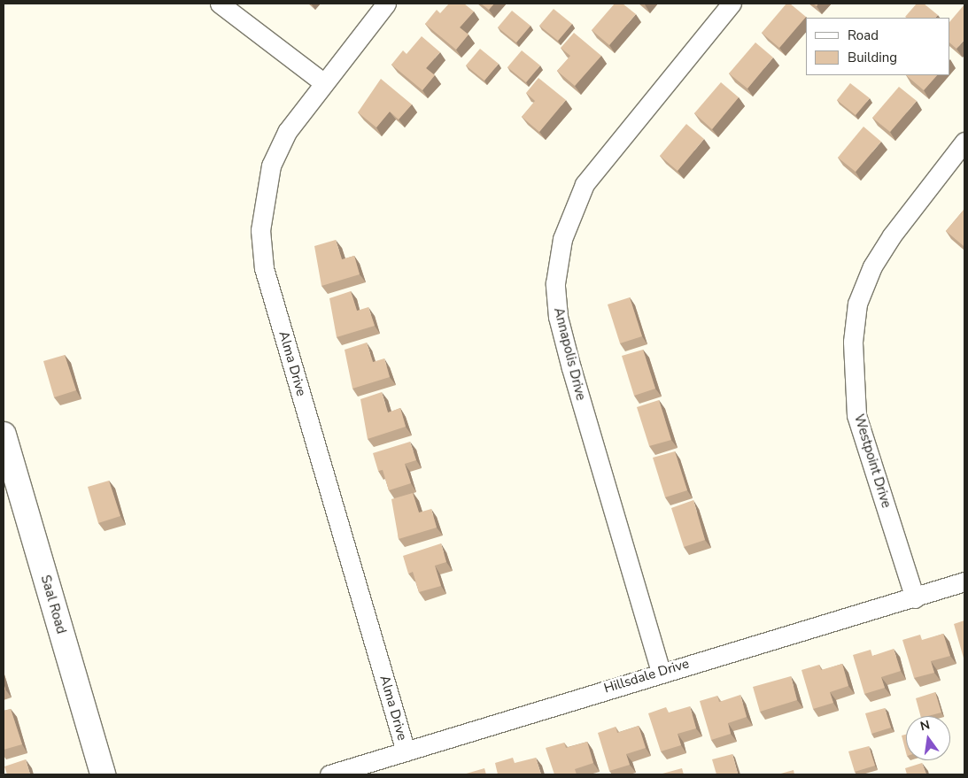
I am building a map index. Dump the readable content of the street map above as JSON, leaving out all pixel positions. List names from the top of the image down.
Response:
{
  "streets": {
    "street": [
      "Annapolis Drive",
      "Alma Drive",
      "Westpoint Drive",
      "Saal Road",
      "Hillsdale Drive"
    ]
  },
  "crossings": [
    ["Annapolis Drive", "Hillsdale Drive"],
    ["Alma Drive", "Hillsdale Drive"],
    ["Westpoint Drive", "Hillsdale Drive"]
  ],
  "legend": ["Road", "Building"],
  "north": "top"
}
